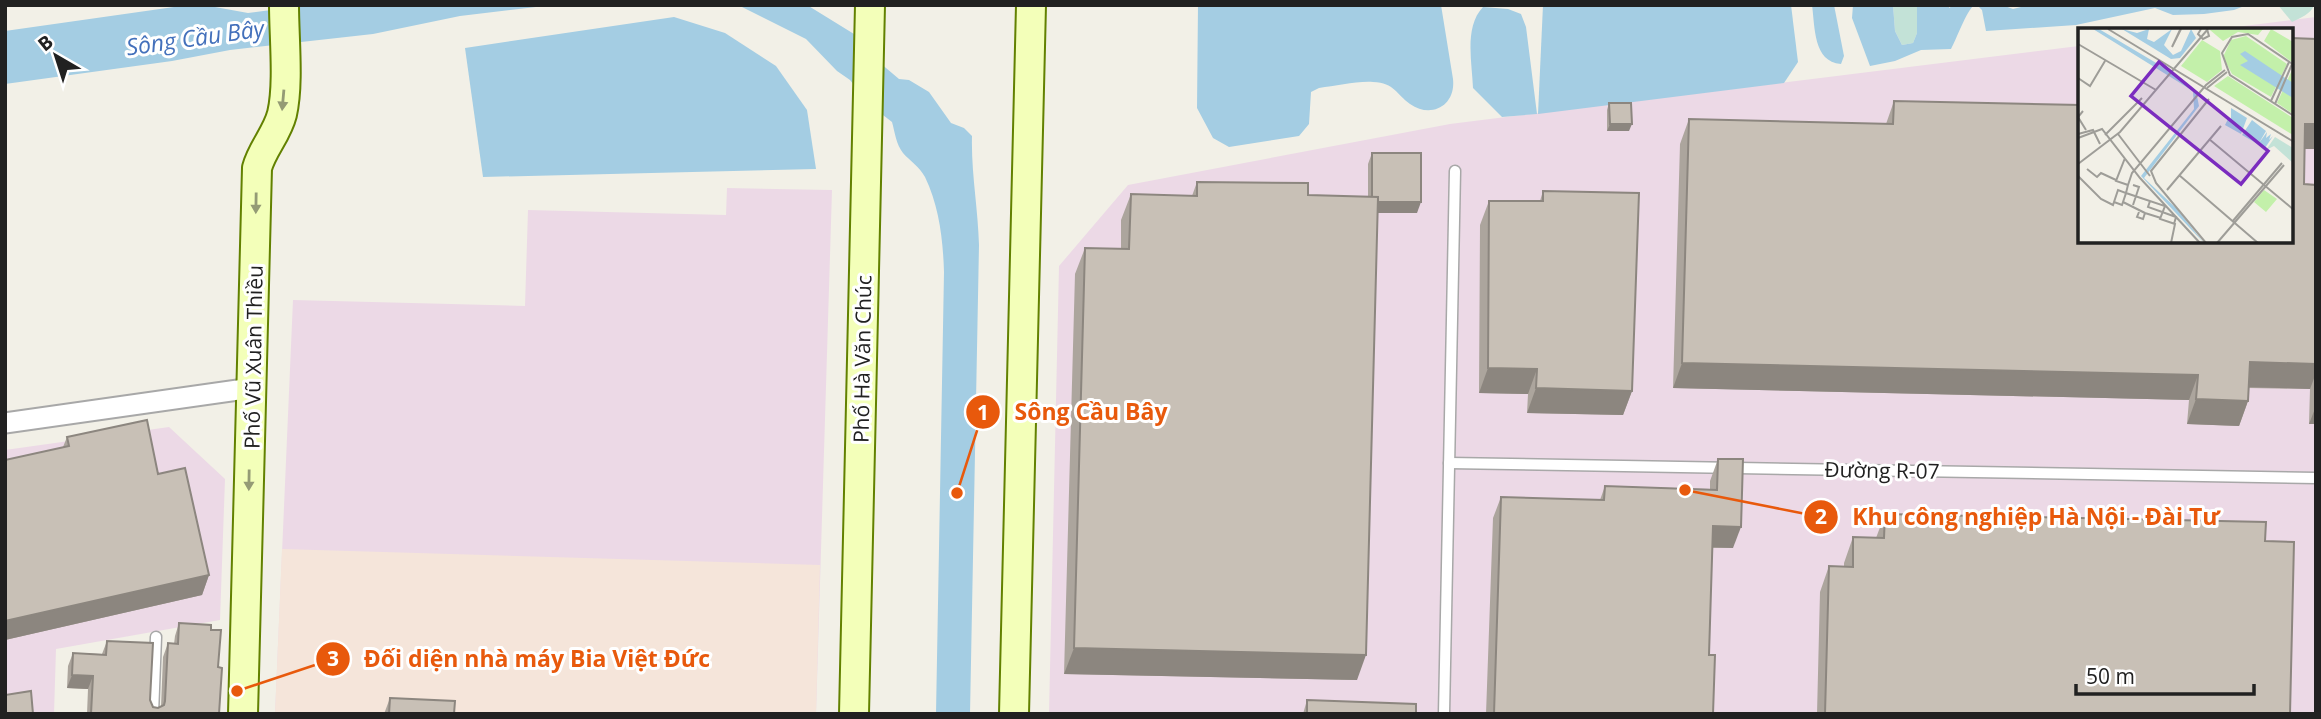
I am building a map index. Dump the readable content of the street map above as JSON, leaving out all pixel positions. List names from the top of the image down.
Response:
{
  "streets": {
    "street": ["Phố Vũ Xuân Thiều", "Phố Hà Văn Chúc"],
    "lane": ["Đường R-07"]
  },
  "one_way": ["Phố Vũ Xuân Thiều"],
  "water": ["Sông Cầu Bây"],
  "places": ["Khu công nghiệp Hà Nội - Đài Tư", "Sông Cầu Bây", "Đối diện nhà máy Bia Việt Đức"],
  "scale_bar": "50 m",
  "north": "top left"
}
